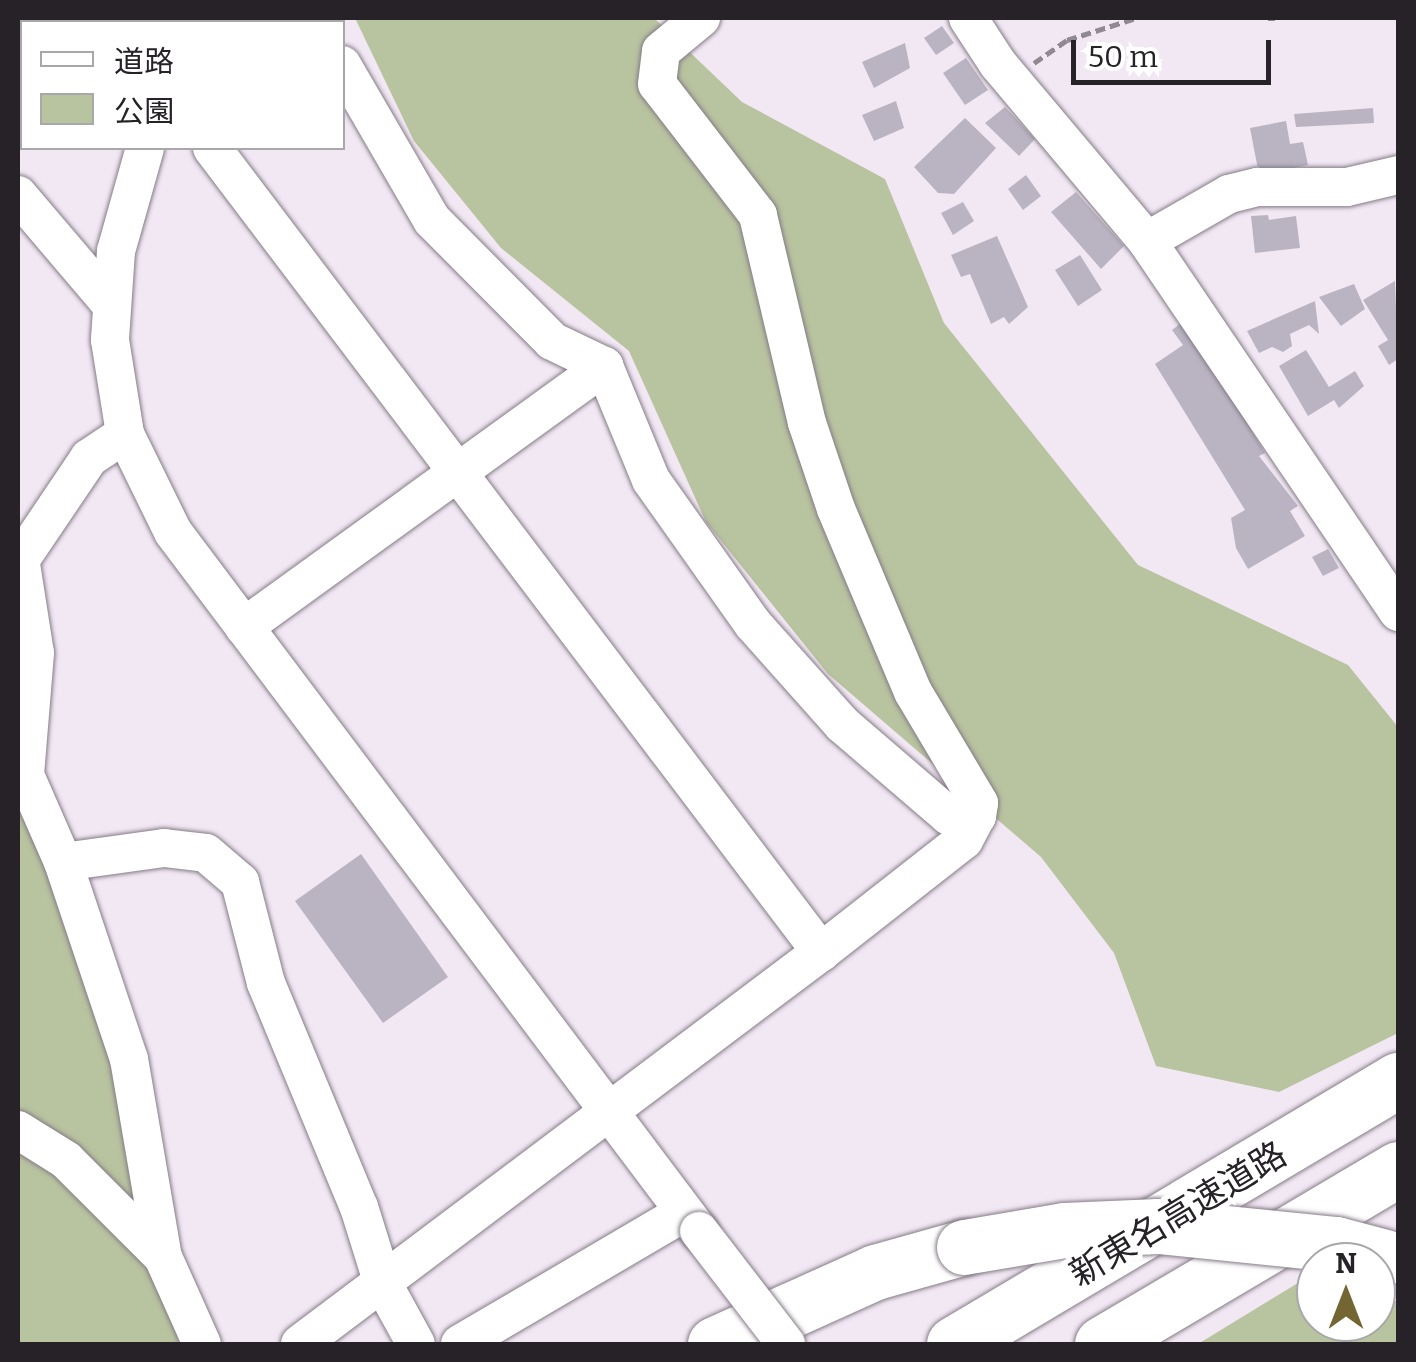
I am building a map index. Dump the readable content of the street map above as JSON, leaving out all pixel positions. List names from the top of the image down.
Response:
{
  "streets": {
    "highway": ["新東名高速道路"]
  },
  "legend": ["道路", "公園"],
  "scale_bar": "50 m",
  "north": "top"
}
